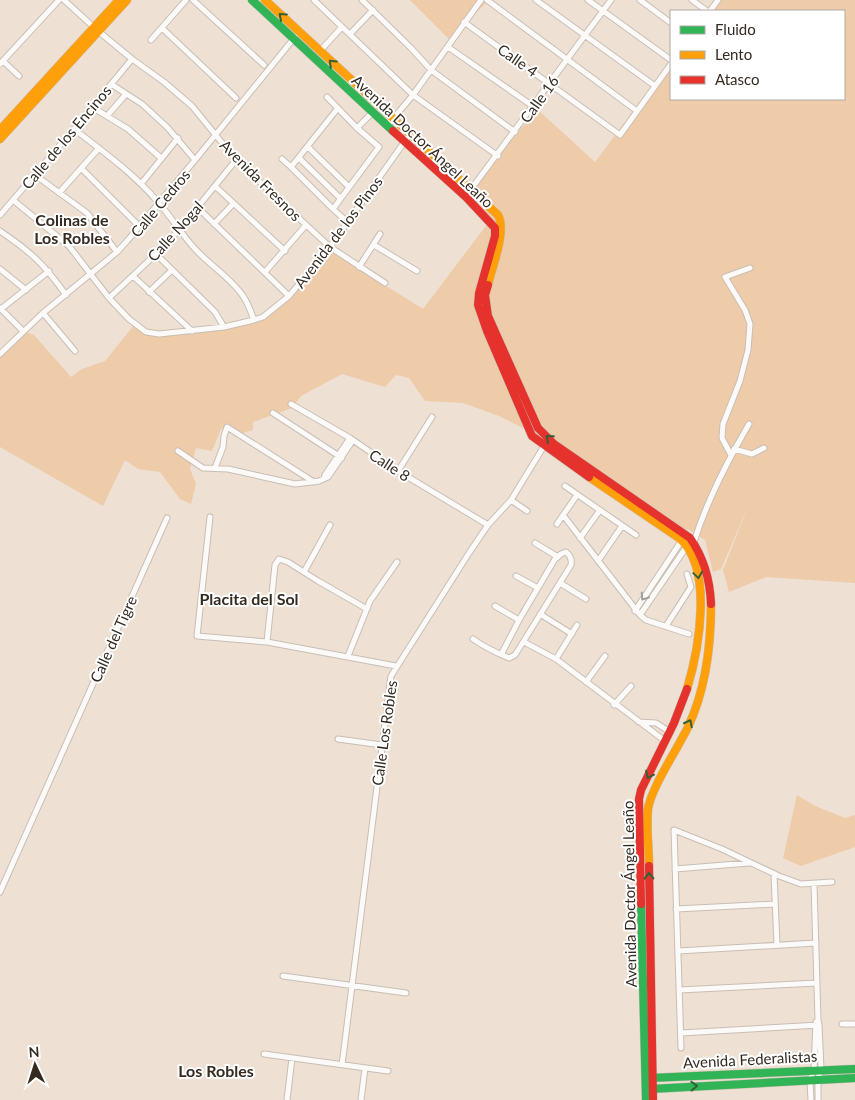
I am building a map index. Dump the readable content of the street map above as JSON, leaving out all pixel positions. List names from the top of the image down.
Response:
{
  "streets": {
    "street": [
      "Calle 4",
      "Calle 16",
      "Calle de los Encinos",
      "Avenida Doctor Ángel Leaño",
      "Avenida Fresnos",
      "Calle Cedros",
      "Calle Nogal",
      "Avenida de los Pinos",
      "Calle 8",
      "Calle del Tigre",
      "Calle Los Robles",
      "Avenida Federalistas"
    ]
  },
  "crossings": [
    ["Calle 4", "Calle 16"],
    ["Calle 16", "Avenida Doctor Ángel Leaño"],
    ["Calle de los Encinos", "Avenida Fresnos"],
    ["Calle de los Encinos", "Avenida de los Pinos"],
    ["Avenida Doctor Ángel Leaño", "Calle Cedros"],
    ["Avenida Doctor Ángel Leaño", "Avenida de los Pinos"],
    ["Avenida Doctor Ángel Leaño", "Calle Los Robles"],
    ["Avenida Doctor Ángel Leaño", "Avenida Federalistas"],
    ["Avenida Fresnos", "Calle Cedros"],
    ["Avenida Fresnos", "Calle Nogal"],
    ["Avenida Fresnos", "Avenida de los Pinos"],
    ["Calle Cedros", "Avenida de los Pinos"],
    ["Calle Nogal", "Avenida de los Pinos"],
    ["Calle 8", "Calle Los Robles"]
  ],
  "districts": ["Colinas de Los Robles", "Placita del Sol", "Los Robles"],
  "legend": ["Fluido", "Lento", "Atasco"],
  "north": "top"
}
